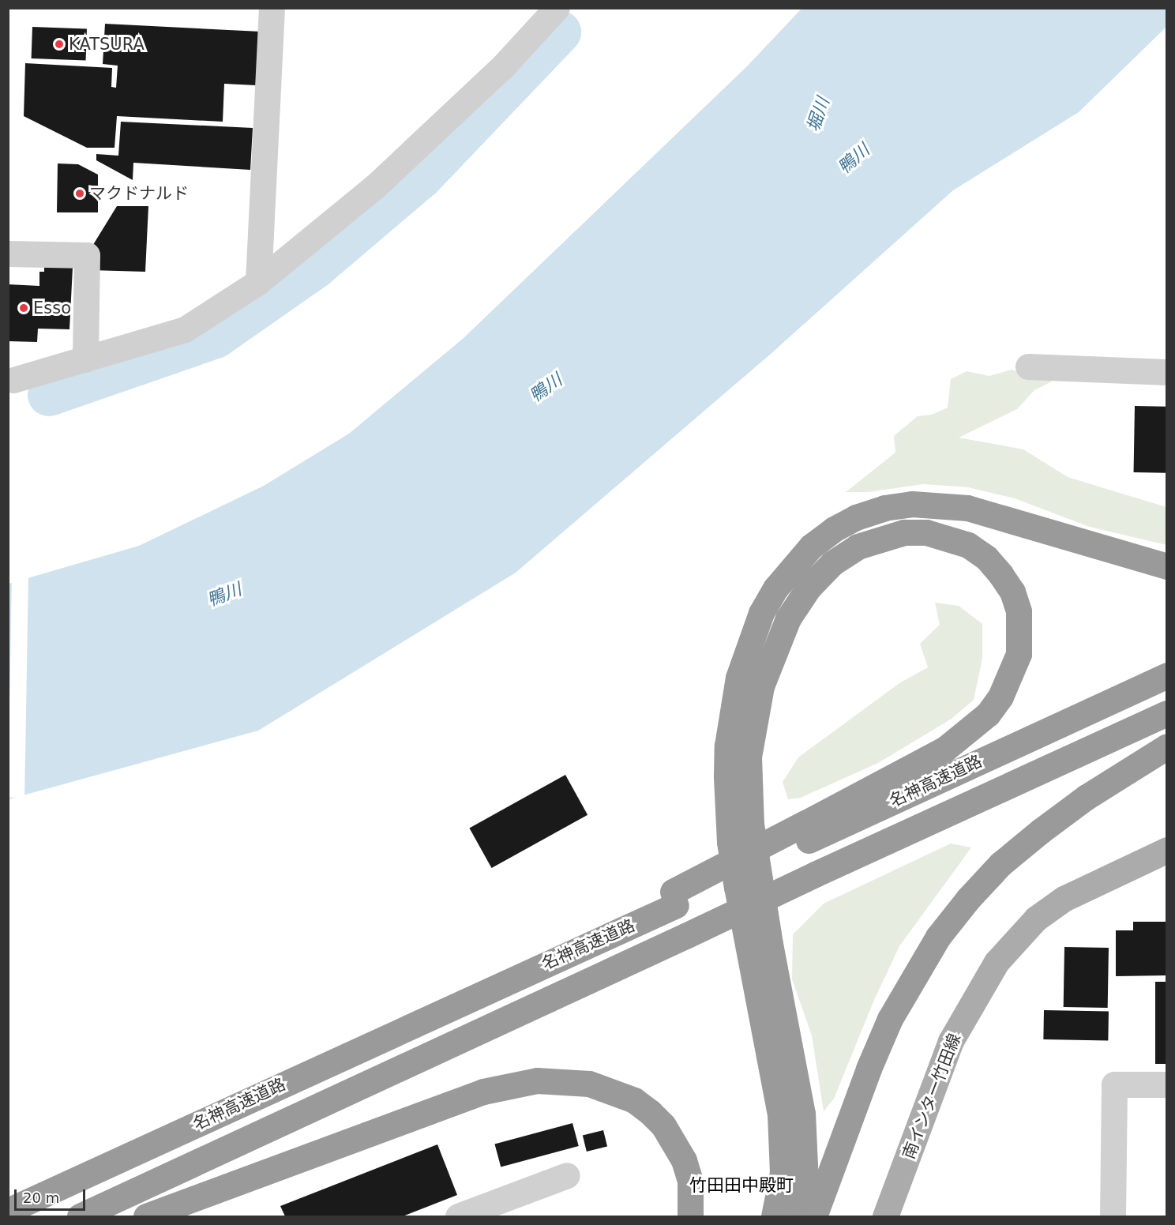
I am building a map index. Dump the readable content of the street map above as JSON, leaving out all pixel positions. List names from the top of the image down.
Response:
{
  "streets": {
    "highway": ["名神高速道路"],
    "main road": ["南インター竹田線"]
  },
  "districts": ["竹田田中殿町"],
  "water": ["堀川", "鴨川"],
  "places": ["KATSURA", "マクドナルド", "Esso"],
  "scale_bar": "20 m"
}
